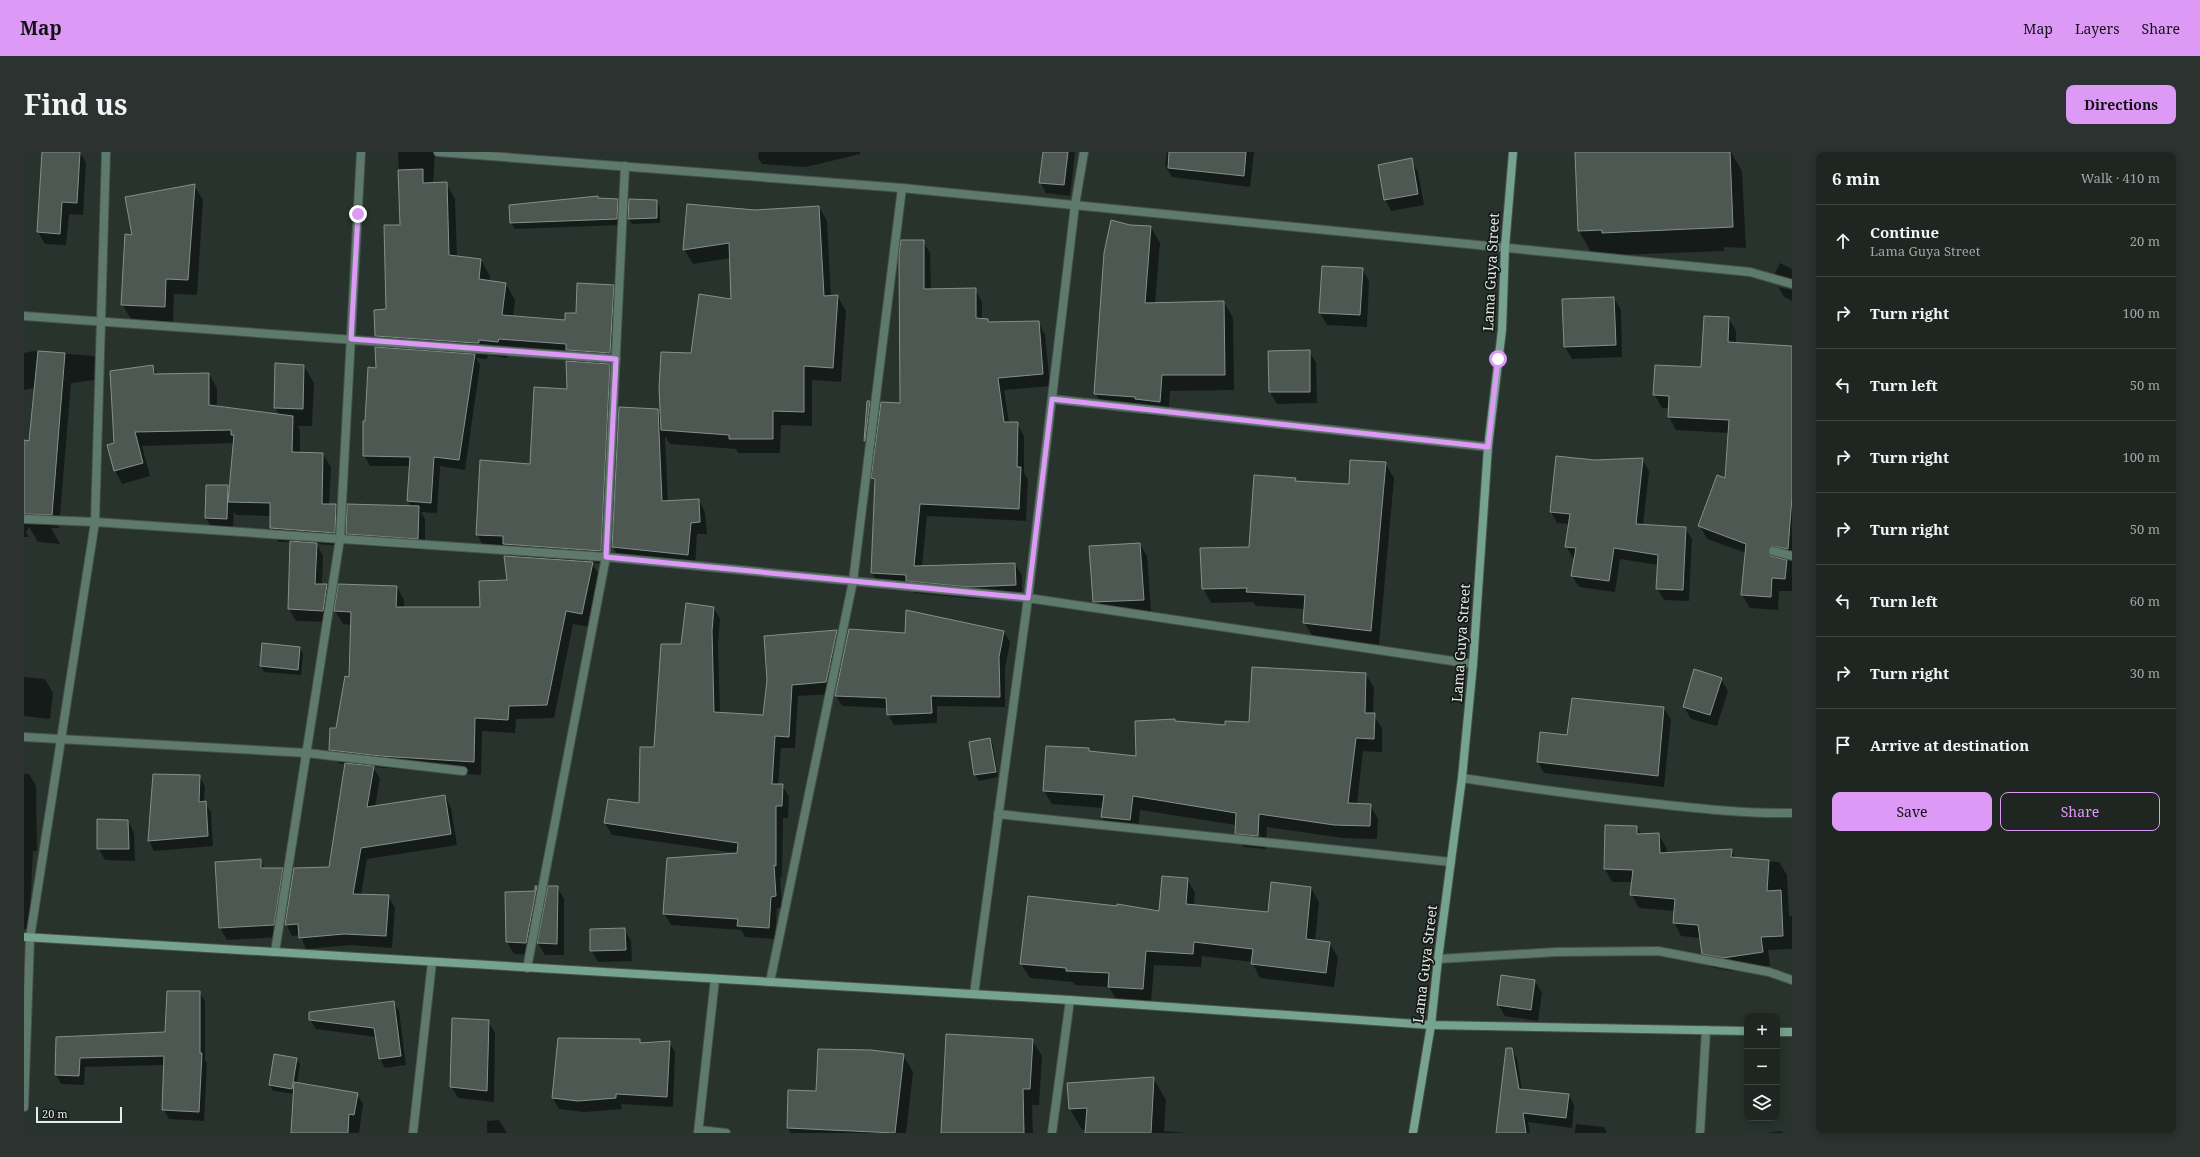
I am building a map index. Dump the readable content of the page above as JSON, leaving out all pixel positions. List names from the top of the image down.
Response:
{
  "streets": {
    "street": ["Lama Guya Street"]
  },
  "scale_bar": "20 m",
  "page": {
    "header": "Map",
    "nav": ["Map", "Layers", "Share"],
    "title": "Find us",
    "buttons": [
      "Directions",
      ["Save", "Share"]
    ],
    "heading": ["6 min", "Walk · 410 m"],
    "list": [
      ["Continue", "Lama Guya Street", "20 m"],
      ["Turn right", "100 m"],
      ["Turn left", "50 m"],
      ["Turn right", "100 m"],
      ["Turn right", "50 m"],
      ["Turn left", "60 m"],
      ["Turn right", "30 m"],
      "Arrive at destination"
    ],
    "map_buttons": ["+", "−"],
    "scale": "20 m"
  }
}
